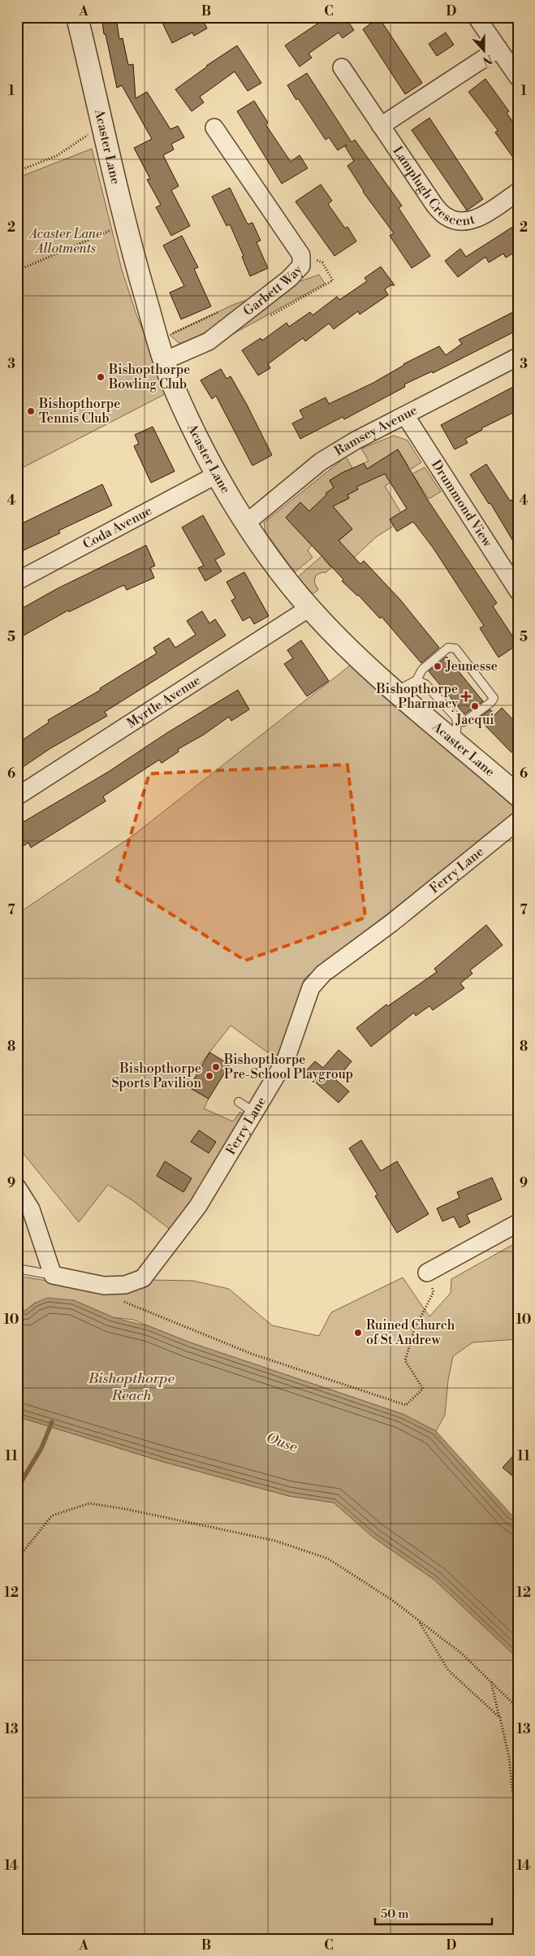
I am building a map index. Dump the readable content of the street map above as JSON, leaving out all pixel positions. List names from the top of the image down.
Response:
{
  "streets": {
    "street": [
      "Acaster Lane",
      "Lamplugh Crescent",
      "Garbett Way",
      "Ramsey Avenue",
      "Drummond View",
      "Coda Avenue",
      "Myrtle Avenue",
      "Ferry Lane"
    ]
  },
  "crossings": [
    ["Acaster Lane", "Garbett Way"],
    ["Acaster Lane", "Ramsey Avenue"],
    ["Acaster Lane", "Coda Avenue"],
    ["Acaster Lane", "Myrtle Avenue"],
    ["Ramsey Avenue", "Drummond View"]
  ],
  "water": ["Bishopthorpe Reach", "Ouse"],
  "parks": ["Acaster Lane Allotments"],
  "places": {
    "other": [
      "Bishopthorpe Bowling Club",
      "Bishopthorpe Tennis Club",
      "Jeunesse",
      "Jacqui",
      "Bishopthorpe Pre-School Playgroup",
      "Bishopthorpe Sports Pavilion",
      "Ruined Church of St Andrew"
    ],
    "health": ["Bishopthorpe Pharmacy"]
  },
  "scale_bar": "50 m",
  "north": "bottom",
  "grid": {
    "columns": [
      "A",
      "B",
      "C",
      "D"
    ],
    "rows": [
      "1",
      "2",
      "3",
      "4",
      "5",
      "6",
      "7",
      "8",
      "9",
      "10",
      "11",
      "12",
      "13",
      "14"
    ]
  }
}
